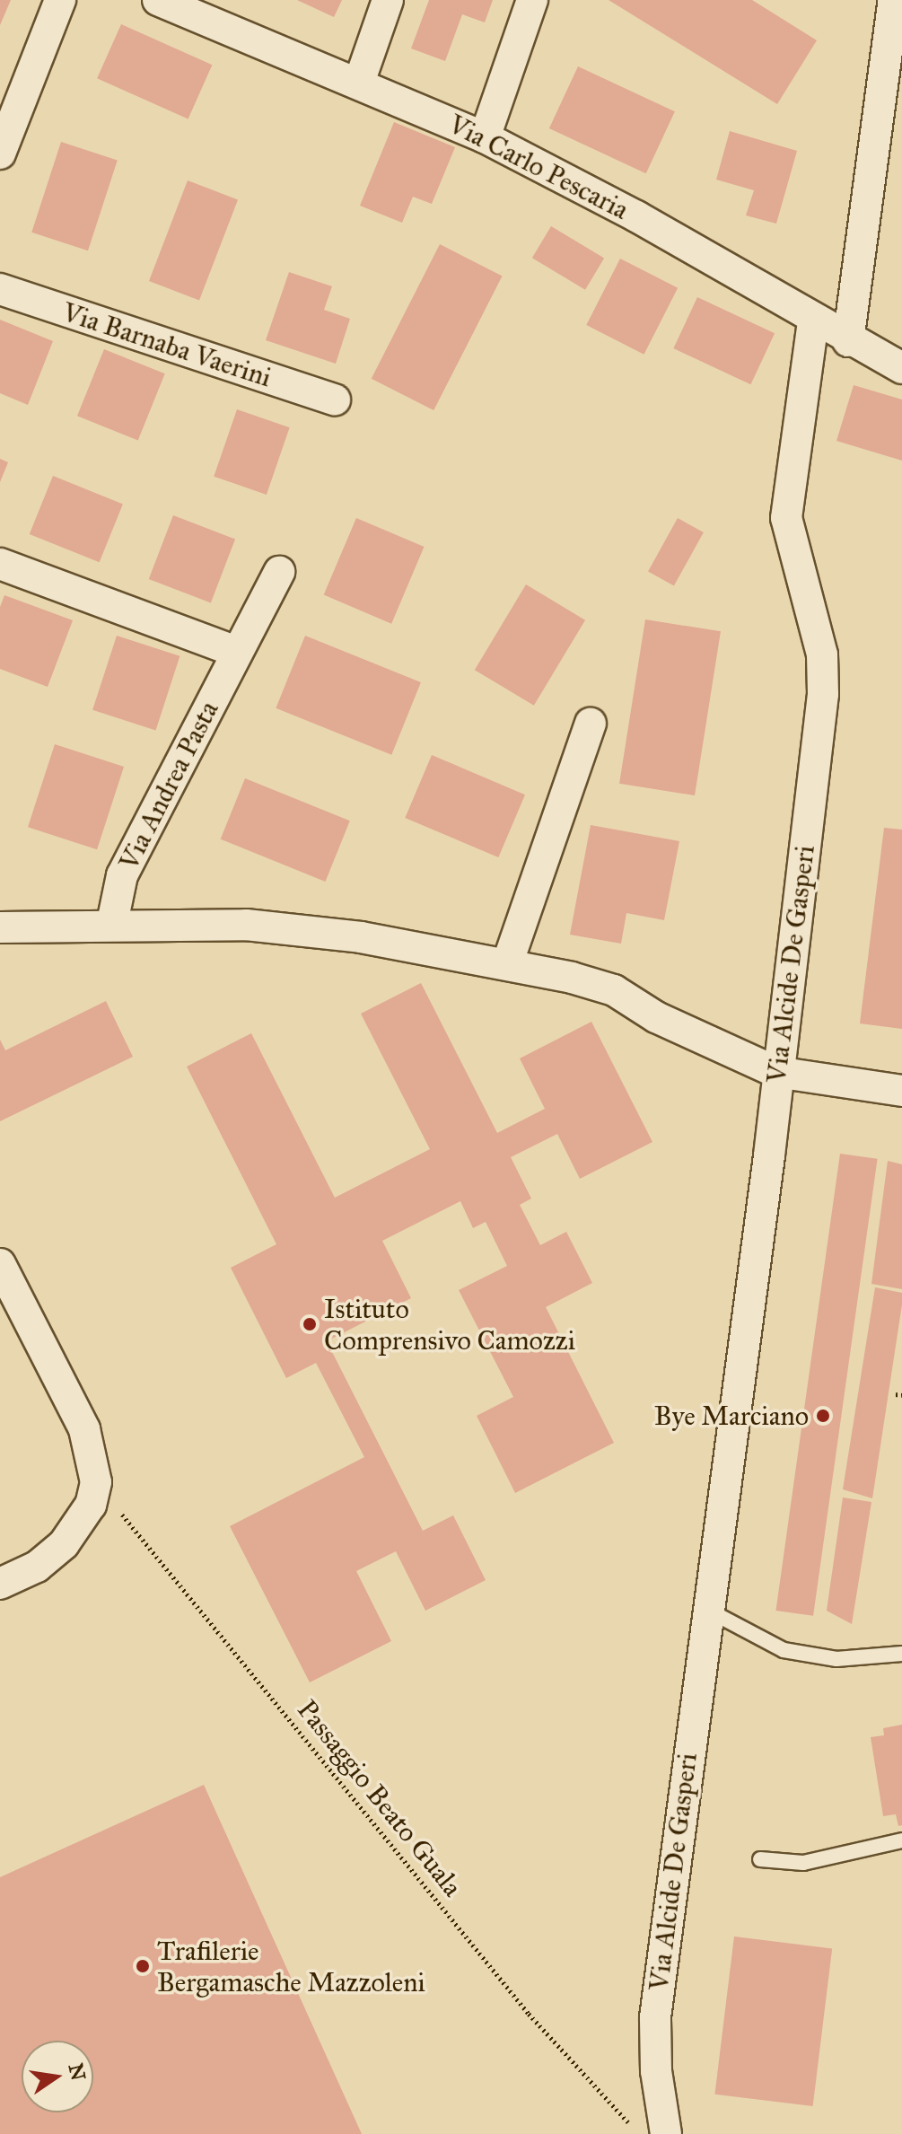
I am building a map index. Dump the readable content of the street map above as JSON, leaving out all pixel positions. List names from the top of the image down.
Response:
{
  "streets": {
    "street": [
      "Via Carlo Pescaria",
      "Via Barnaba Vaerini",
      "Via Andrea Pasta",
      "Via Alcide De Gasperi"
    ],
    "path": ["Passaggio Beato Guala"]
  },
  "crossings": [
    ["Via Carlo Pescaria", "Via Alcide De Gasperi"]
  ],
  "places": ["Istituto Comprensivo Camozzi", "Bye Marciano", "Trafilerie Bergamasche Mazzoleni"],
  "north": "right"
}
